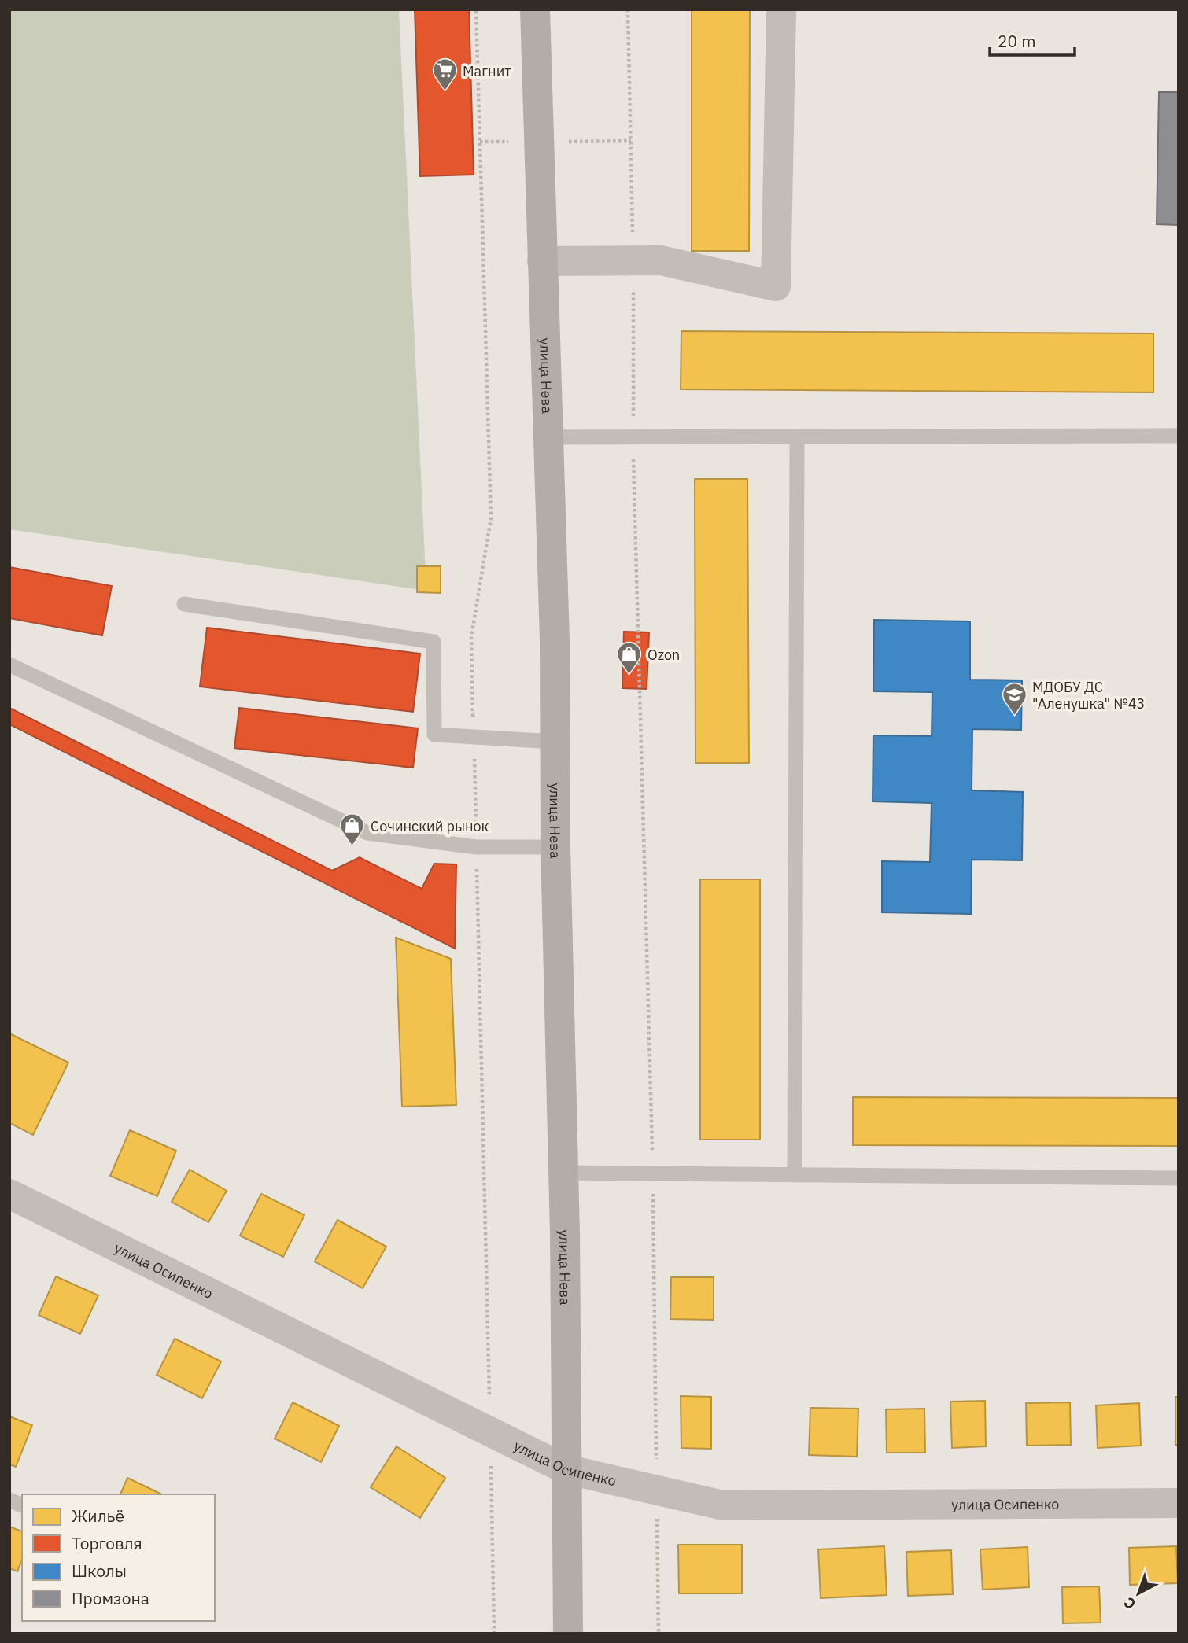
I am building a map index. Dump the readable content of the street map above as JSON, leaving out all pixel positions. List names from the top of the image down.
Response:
{
  "streets": {
    "main road": ["улица Нева"],
    "street": ["улица Осипенко"]
  },
  "crossings": [
    ["улица Нева", "улица Осипенко"]
  ],
  "places": {
    "supermarket": ["Магнит"],
    "shop": ["Ozon", "Сочинский рынок"],
    "school or university": ["МДОБУ ДС \"Аленушка\" №43"]
  },
  "legend": [
    "Жильё",
    "Торговля",
    "Школы",
    "Промзона"
  ],
  "scale_bar": "20 m",
  "north": "bottom left"
}
